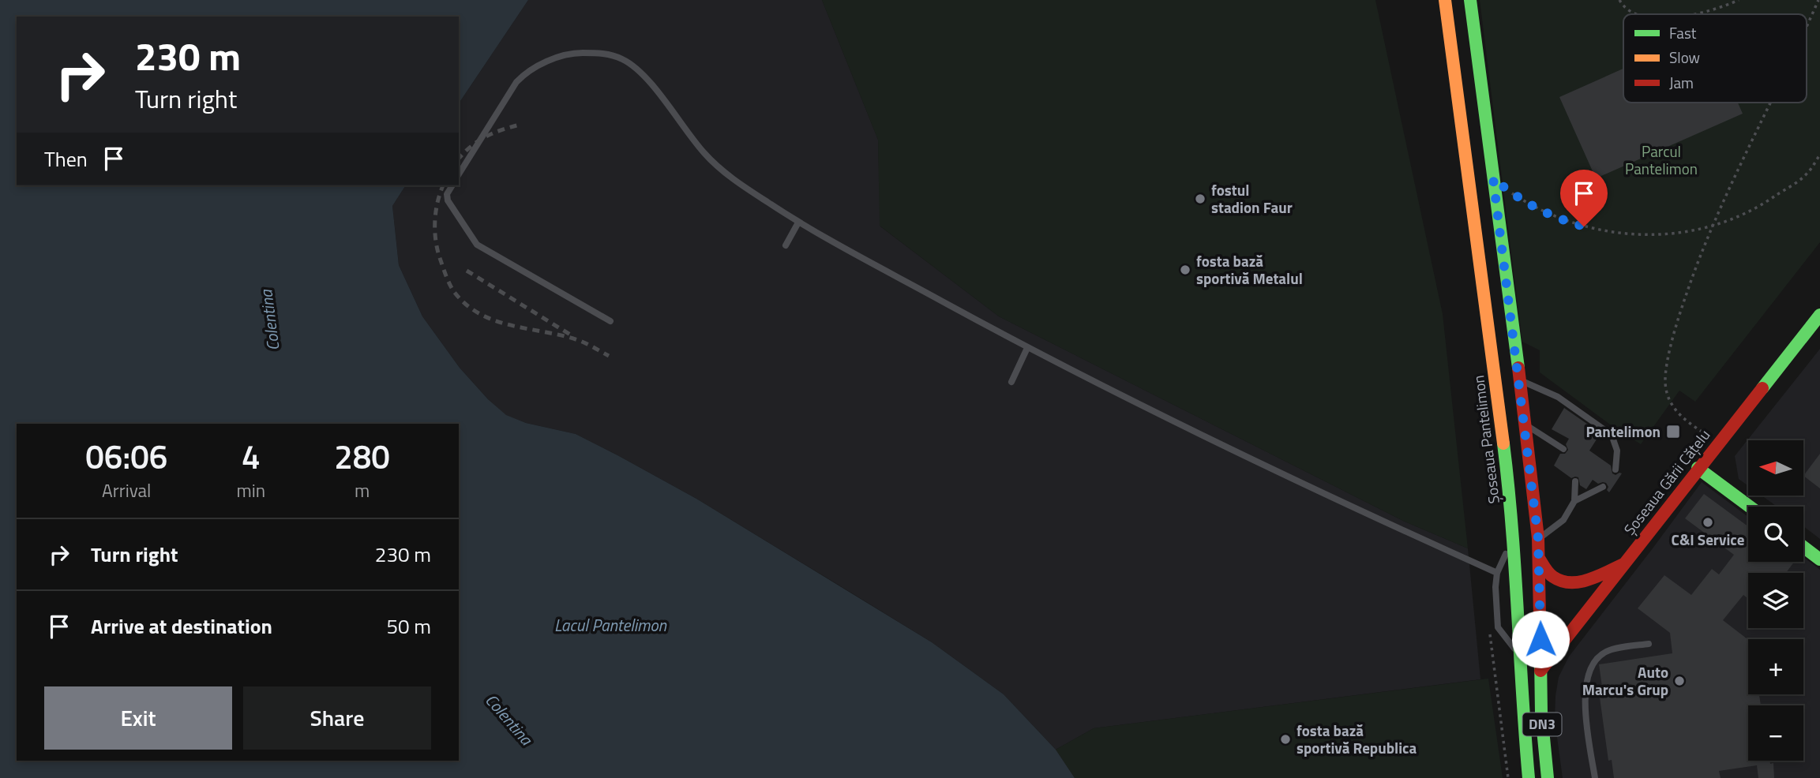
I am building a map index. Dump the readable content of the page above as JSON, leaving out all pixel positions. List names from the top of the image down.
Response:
{
  "streets": {
    "main road": ["Șoseaua Pantelimon", "Șoseaua Gării Cățelu", "DN3"]
  },
  "crossings": [
    ["Șoseaua Pantelimon", "Șoseaua Gării Cățelu"],
    ["Șoseaua Gării Cățelu", "DN3"]
  ],
  "water": ["Colentina", "Lacul Pantelimon"],
  "parks": ["Parcul Pantelimon"],
  "places": {
    "other": [
      "fostul stadion Faur",
      "fosta bază sportivă Metalul",
      "C&I Service",
      "Auto Marcu's Grup",
      "fosta bază sportivă Republica"
    ],
    "transit": ["Pantelimon"]
  },
  "legend": ["Fast", "Slow", "Jam"],
  "north": "left",
  "page": {
    "turn": ["230 m", "Turn right"],
    "then": "Then",
    "eta": [
      "06:06",
      "Arrival",
      "4",
      "min",
      "280",
      "m"
    ],
    "map_buttons": ["+", "−"],
    "list": [
      {
        "name": "Turn right",
        "value": "230 m"
      },
      {
        "name": "Arrive at destination",
        "value": "50 m"
      }
    ],
    "buttons": ["Exit", "Share"]
  }
}
